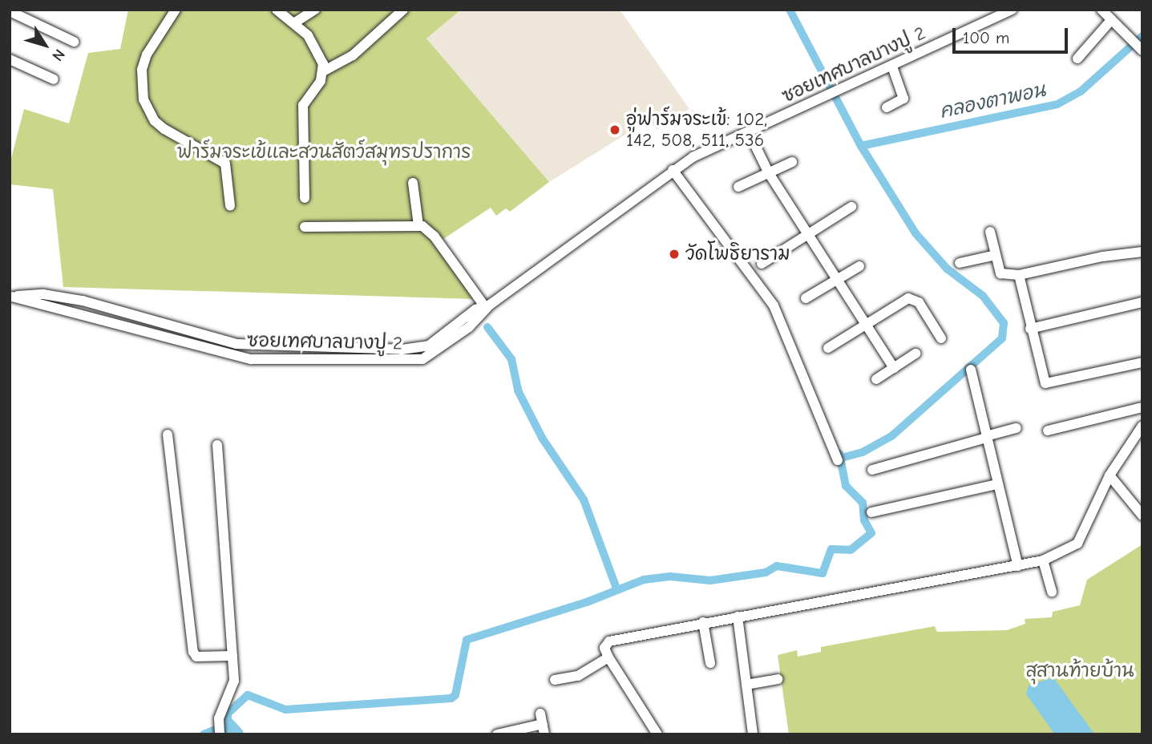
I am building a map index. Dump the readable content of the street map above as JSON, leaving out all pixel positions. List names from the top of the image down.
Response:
{
  "streets": {
    "street": ["ซอยเทศบาลบางปู 2"]
  },
  "water": ["คลองตาพอน"],
  "parks": ["ฟาร์มจระเข้และสวนสัตว์สมุทรปราการ", "สุสานท้ายบ้าน"],
  "places": ["อู่ฟาร์มจระเข้: 102, 142, 508, 511, 536", "วัดโพธิยาราม"],
  "scale_bar": "100 m",
  "north": "bottom right"
}
